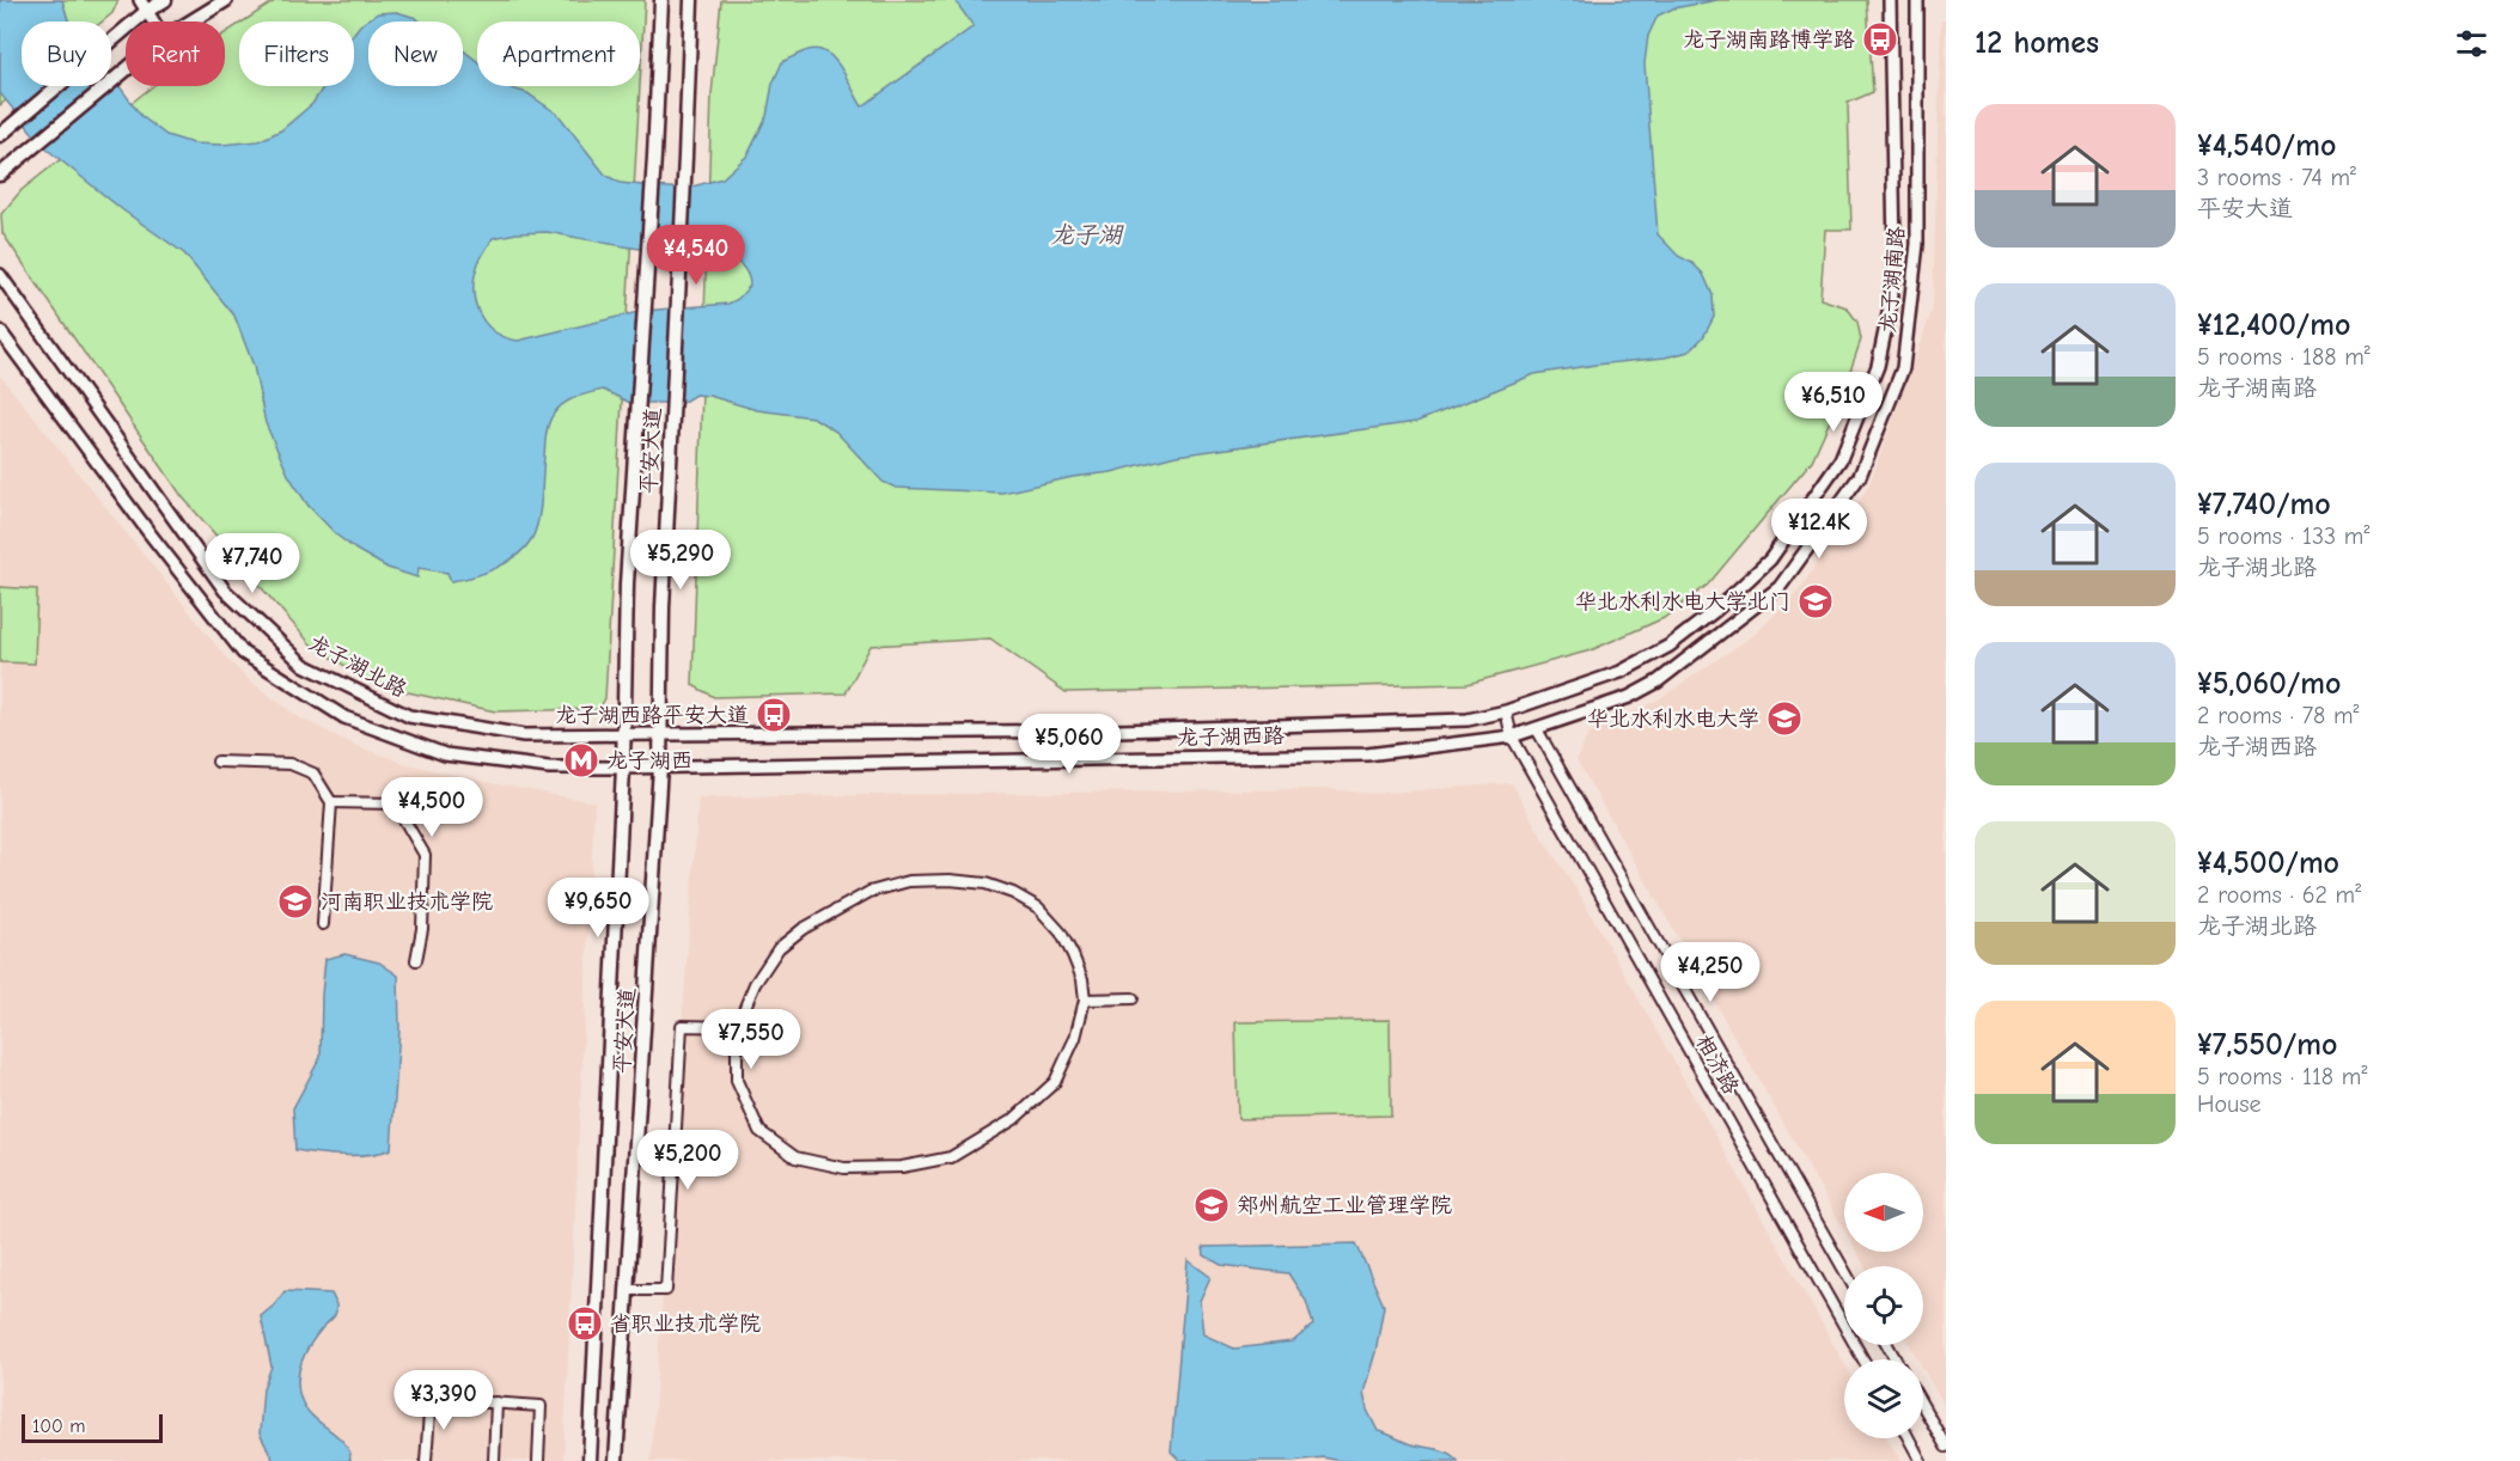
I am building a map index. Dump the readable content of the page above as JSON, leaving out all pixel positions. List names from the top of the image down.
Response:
{
  "streets": {
    "main road": ["平安大道"],
    "street": [
      "龙子湖南路",
      "龙子湖北路",
      "龙子湖西路",
      "相济路"
    ]
  },
  "crossings": [
    ["龙子湖南路", "龙子湖西路"],
    ["龙子湖南路", "相济路"],
    ["平安大道", "龙子湖北路"],
    ["平安大道", "龙子湖西路"],
    ["龙子湖北路", "龙子湖西路"],
    ["龙子湖西路", "相济路"]
  ],
  "water": ["龙子湖"],
  "places": {
    "bus stop": ["龙子湖南路博学路", "龙子湖西路平安大道", "省职业技术学院"],
    "school or university": [
      "华北水利水电大学北门",
      "华北水利水电大学",
      "河南职业技术学院",
      "郑州航空工业管理学院"
    ],
    "metro station": ["龙子湖西"]
  },
  "scale_bar": "100 m",
  "north": "left",
  "page": {
    "heading": "12 homes",
    "chip": [
      "Buy",
      "Rent",
      "Filters",
      "New",
      "Apartment"
    ],
    "list": [
      {
        "name": "¥4,540/mo",
        "note": "3 rooms · 74 m² · 平安大道"
      },
      {
        "name": "¥12,400/mo",
        "note": "5 rooms · 188 m² · 龙子湖南路"
      },
      {
        "name": "¥7,740/mo",
        "note": "5 rooms · 133 m² · 龙子湖北路"
      },
      {
        "name": "¥5,060/mo",
        "note": "2 rooms · 78 m² · 龙子湖西路"
      },
      {
        "name": "¥4,500/mo",
        "note": "2 rooms · 62 m² · 龙子湖北路"
      },
      {
        "name": "¥7,550/mo",
        "note": "5 rooms · 118 m² · House"
      }
    ],
    "price": [
      "¥4,540",
      "¥6,510",
      "¥12.4K",
      "¥5,290",
      "¥7,740",
      "¥5,060",
      "¥4,500",
      "¥9,650",
      "¥4,250",
      "¥7,550",
      "¥5,200",
      "¥3,390"
    ],
    "scale": "100 m"
  }
}
